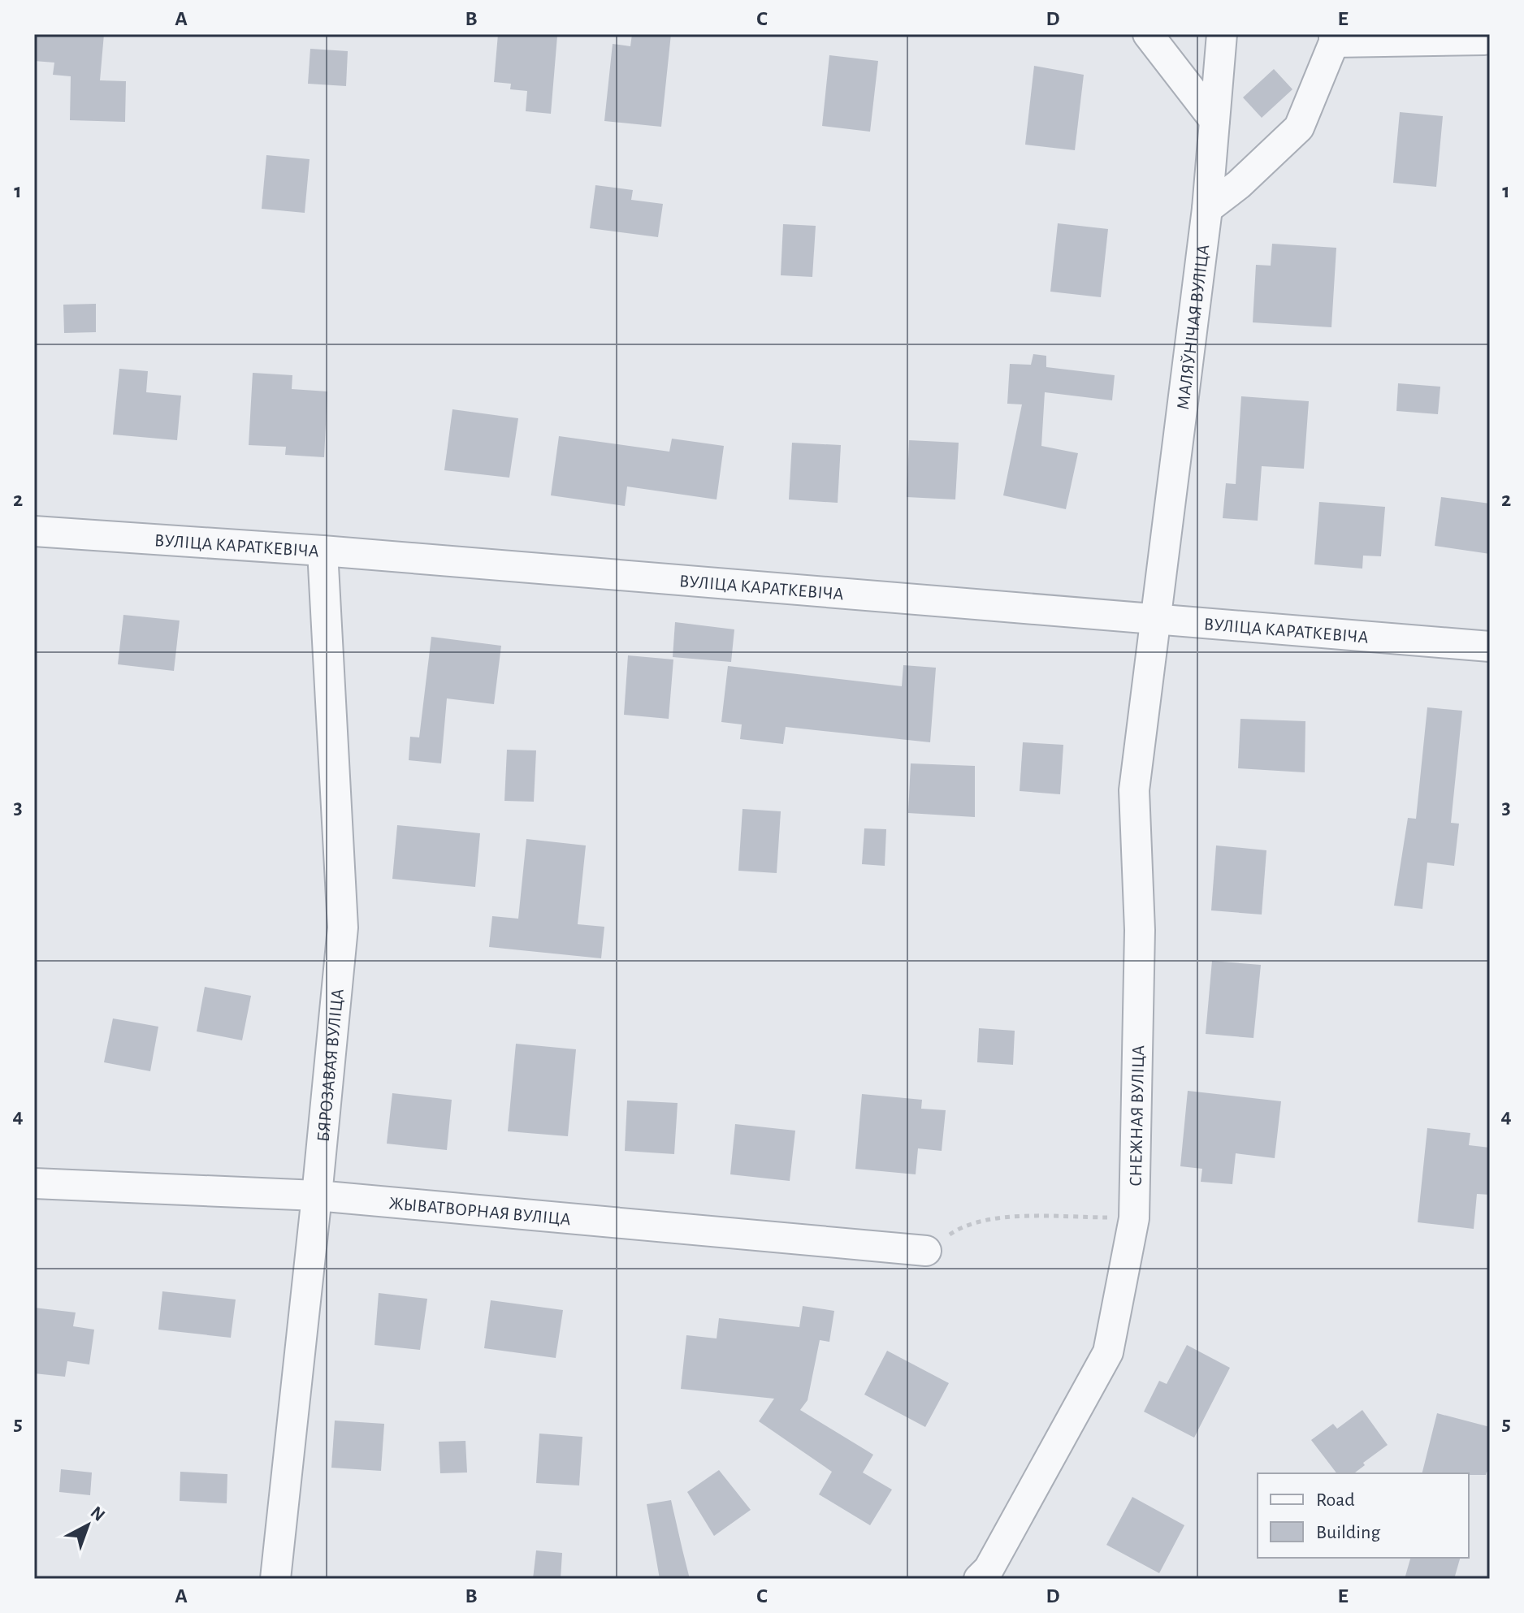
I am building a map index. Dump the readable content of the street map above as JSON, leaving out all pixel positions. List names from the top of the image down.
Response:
{
  "streets": {
    "street": [
      "МАЛЯЎНІЧАЯ ВУЛІЦА",
      "ВУЛІЦА КАРАТКЕВІЧА",
      "БЯРОЗАВАЯ ВУЛІЦА",
      "СНЕЖНАЯ ВУЛІЦА",
      "ЖЫВАТВОРНАЯ ВУЛІЦА"
    ]
  },
  "crossings": [
    ["МАЛЯЎНІЧАЯ ВУЛІЦА", "ВУЛІЦА КАРАТКЕВІЧА"],
    ["МАЛЯЎНІЧАЯ ВУЛІЦА", "СНЕЖНАЯ ВУЛІЦА"],
    ["ВУЛІЦА КАРАТКЕВІЧА", "БЯРОЗАВАЯ ВУЛІЦА"],
    ["ВУЛІЦА КАРАТКЕВІЧА", "СНЕЖНАЯ ВУЛІЦА"],
    ["БЯРОЗАВАЯ ВУЛІЦА", "ЖЫВАТВОРНАЯ ВУЛІЦА"]
  ],
  "legend": ["Road", "Building"],
  "north": "top right",
  "grid": {
    "columns": [
      "A",
      "B",
      "C",
      "D",
      "E"
    ],
    "rows": [
      "1",
      "2",
      "3",
      "4",
      "5"
    ]
  }
}
